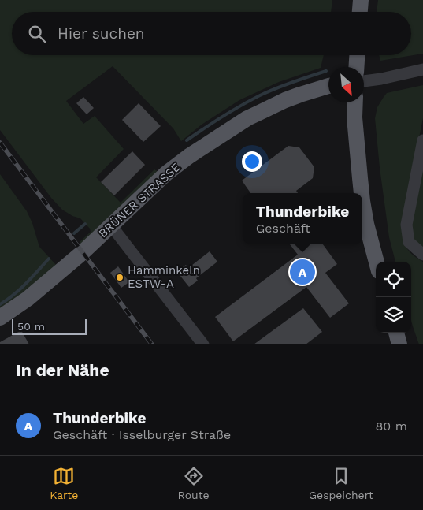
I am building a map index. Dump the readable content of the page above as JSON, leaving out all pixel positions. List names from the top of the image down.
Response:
{
  "streets": {
    "main road": ["BRÜNER STRASSE"]
  },
  "places": ["Hamminkeln ESTW-A"],
  "scale_bar": "50 m",
  "north": "bottom right",
  "page": {
    "search": "Hier suchen",
    "popup": ["Thunderbike", "Geschäft"],
    "pins": "A",
    "scale": "50 m",
    "heading": "In der Nähe",
    "list": [
      {
        "mark": "A",
        "name": "Thunderbike",
        "note": "Geschäft · Isselburger Straße",
        "value": "80 m"
      }
    ],
    "nav": ["Karte", "Route", "Gespeichert"]
  }
}
